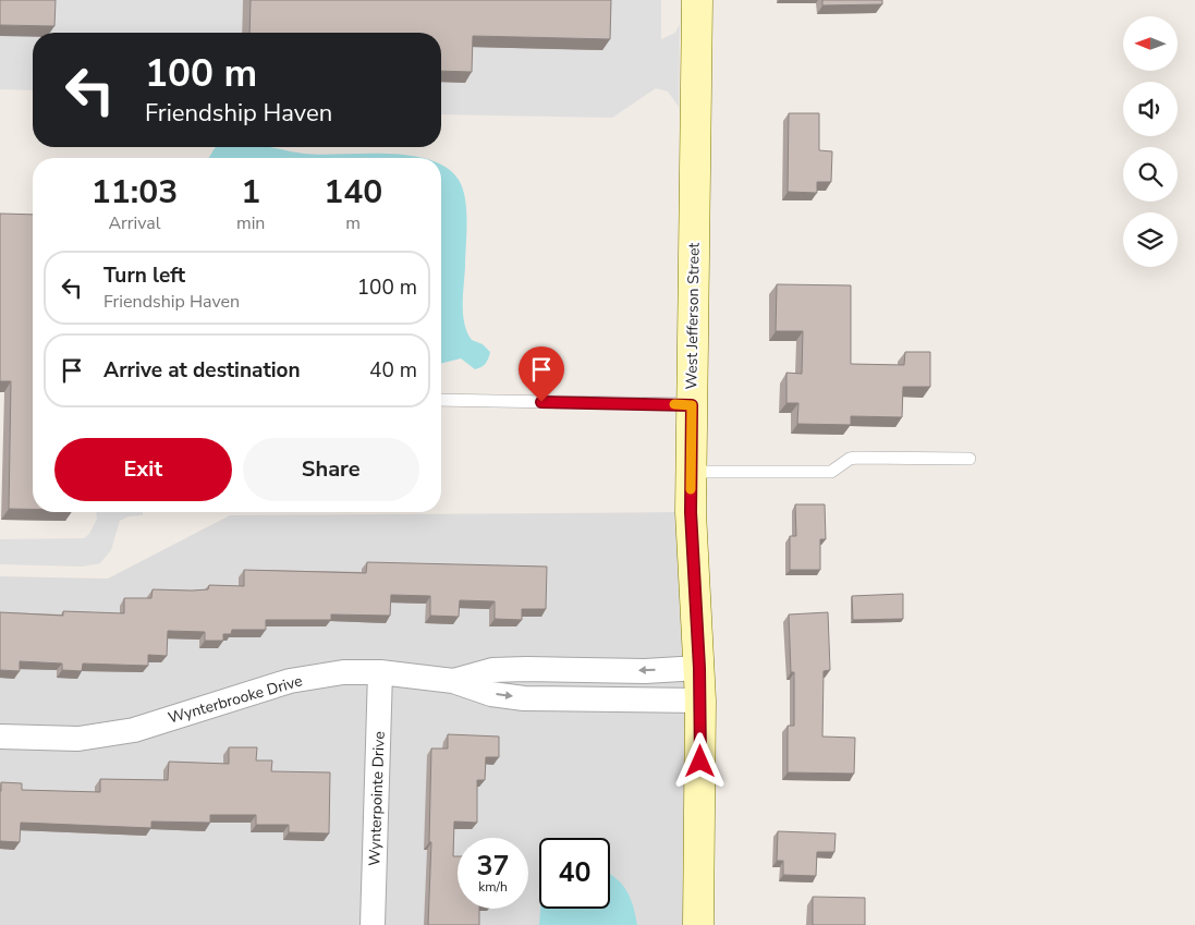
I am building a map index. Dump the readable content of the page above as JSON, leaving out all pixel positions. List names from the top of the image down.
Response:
{
  "streets": {
    "street": ["West Jefferson Street", "Wynterbrooke Drive", "Wynterpointe Drive"]
  },
  "crossings": [
    ["West Jefferson Street", "Wynterbrooke Drive"],
    ["Wynterbrooke Drive", "Wynterpointe Drive"]
  ],
  "north": "left",
  "page": {
    "turn": ["100 m", "Friendship Haven"],
    "eta": [
      "11:03",
      "Arrival",
      "1",
      "min",
      "140",
      "m"
    ],
    "list": [
      {
        "name": "Turn left",
        "note": "Friendship Haven",
        "value": "100 m"
      },
      {
        "name": "Arrive at destination",
        "value": "40 m"
      }
    ],
    "buttons": ["Exit", "Share"],
    "speed": "37 km/h",
    "limit": "40"
  }
}
